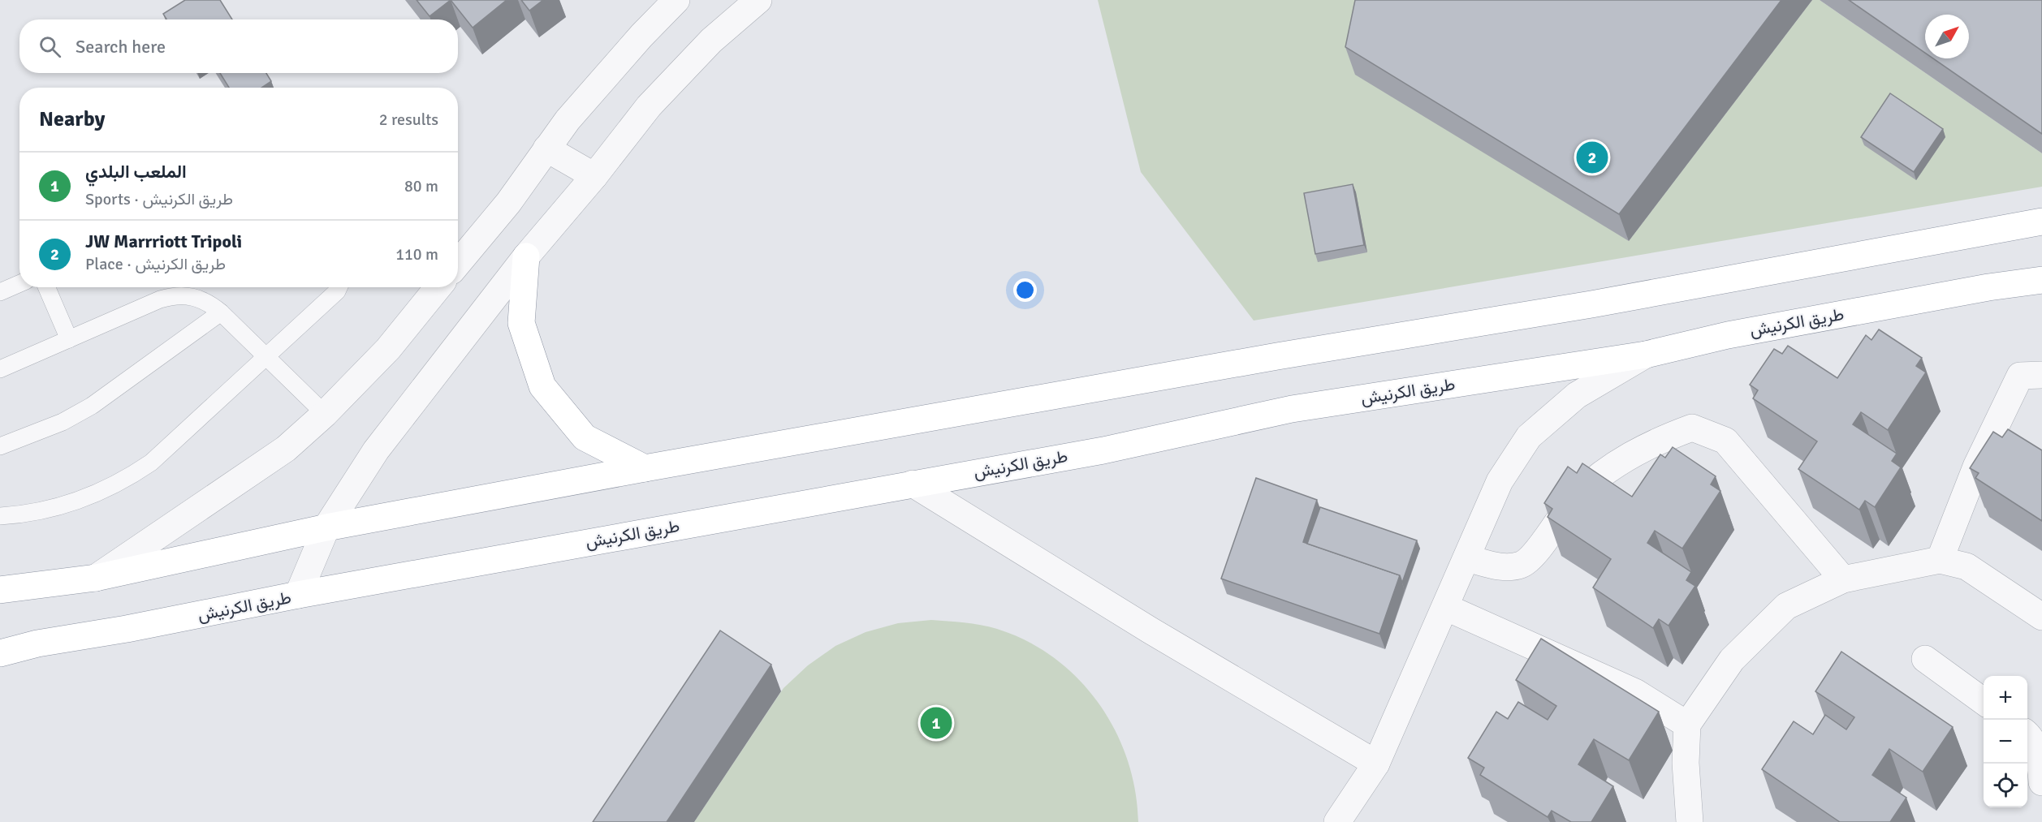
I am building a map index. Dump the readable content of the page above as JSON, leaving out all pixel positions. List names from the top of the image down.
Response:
{
  "streets": {
    "highway": ["طريق الكرنيش"]
  },
  "north": "top right",
  "page": {
    "search": "Search here",
    "heading": ["Nearby", "2 results"],
    "pins": ["2", "1"],
    "list": [
      {
        "mark": "1",
        "name": "الملعب البلدي",
        "note": "Sports · طريق الكرنيش",
        "value": "80 m"
      },
      {
        "mark": "2",
        "name": "JW Marrriott Tripoli",
        "note": "Place · طريق الكرنيش",
        "value": "110 m"
      }
    ],
    "map_buttons": ["+", "−"]
  }
}
